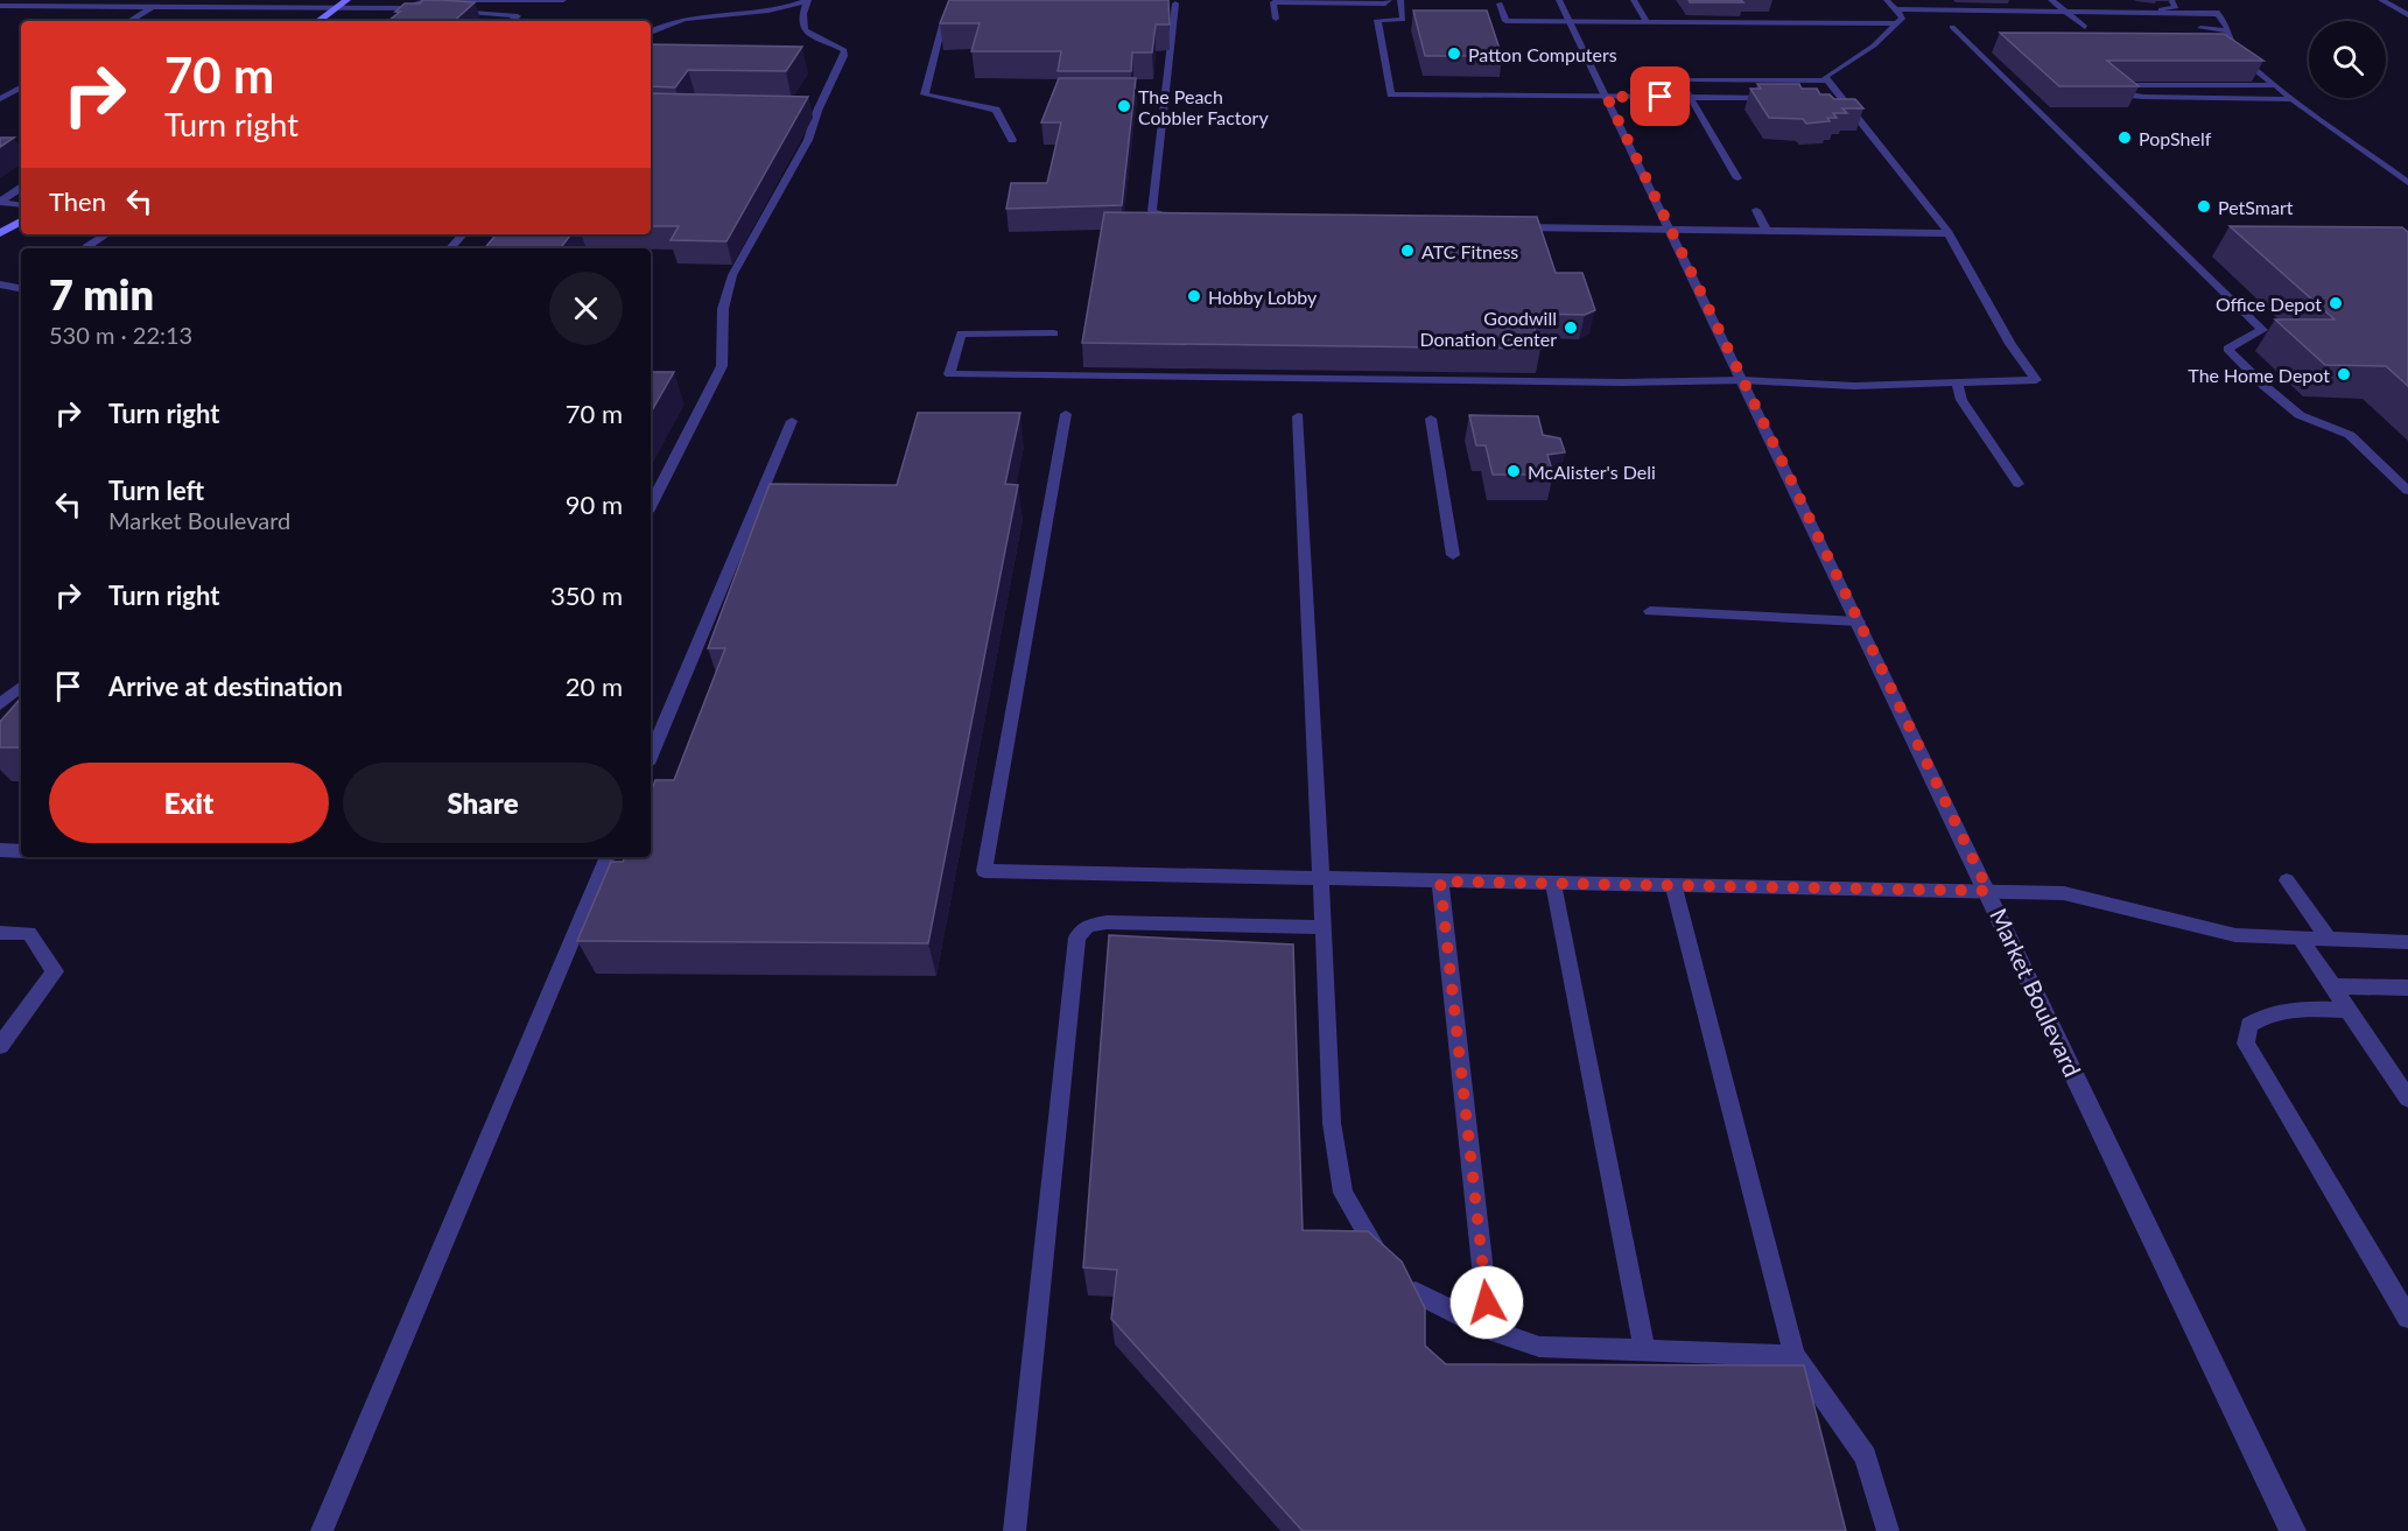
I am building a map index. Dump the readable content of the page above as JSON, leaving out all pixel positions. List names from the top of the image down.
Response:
{
  "streets": {
    "street": ["Market Boulevard"]
  },
  "places": [
    "Patton Computers",
    "The Peach Cobbler Factory",
    "PopShelf",
    "PetSmart",
    "ATC Fitness",
    "Hobby Lobby",
    "Office Depot",
    "Goodwill Donation Center",
    "The Home Depot",
    "McAlister's Deli"
  ],
  "page": {
    "turn": ["70 m", "Turn right"],
    "then": "Then",
    "heading": ["7 min", "530 m · 22:13"],
    "list": [
      {
        "name": "Turn right",
        "value": "70 m"
      },
      {
        "name": "Turn left",
        "note": "Market Boulevard",
        "value": "90 m"
      },
      {
        "name": "Turn right",
        "value": "350 m"
      },
      {
        "name": "Arrive at destination",
        "value": "20 m"
      }
    ],
    "buttons": ["Exit", "Share"]
  }
}
